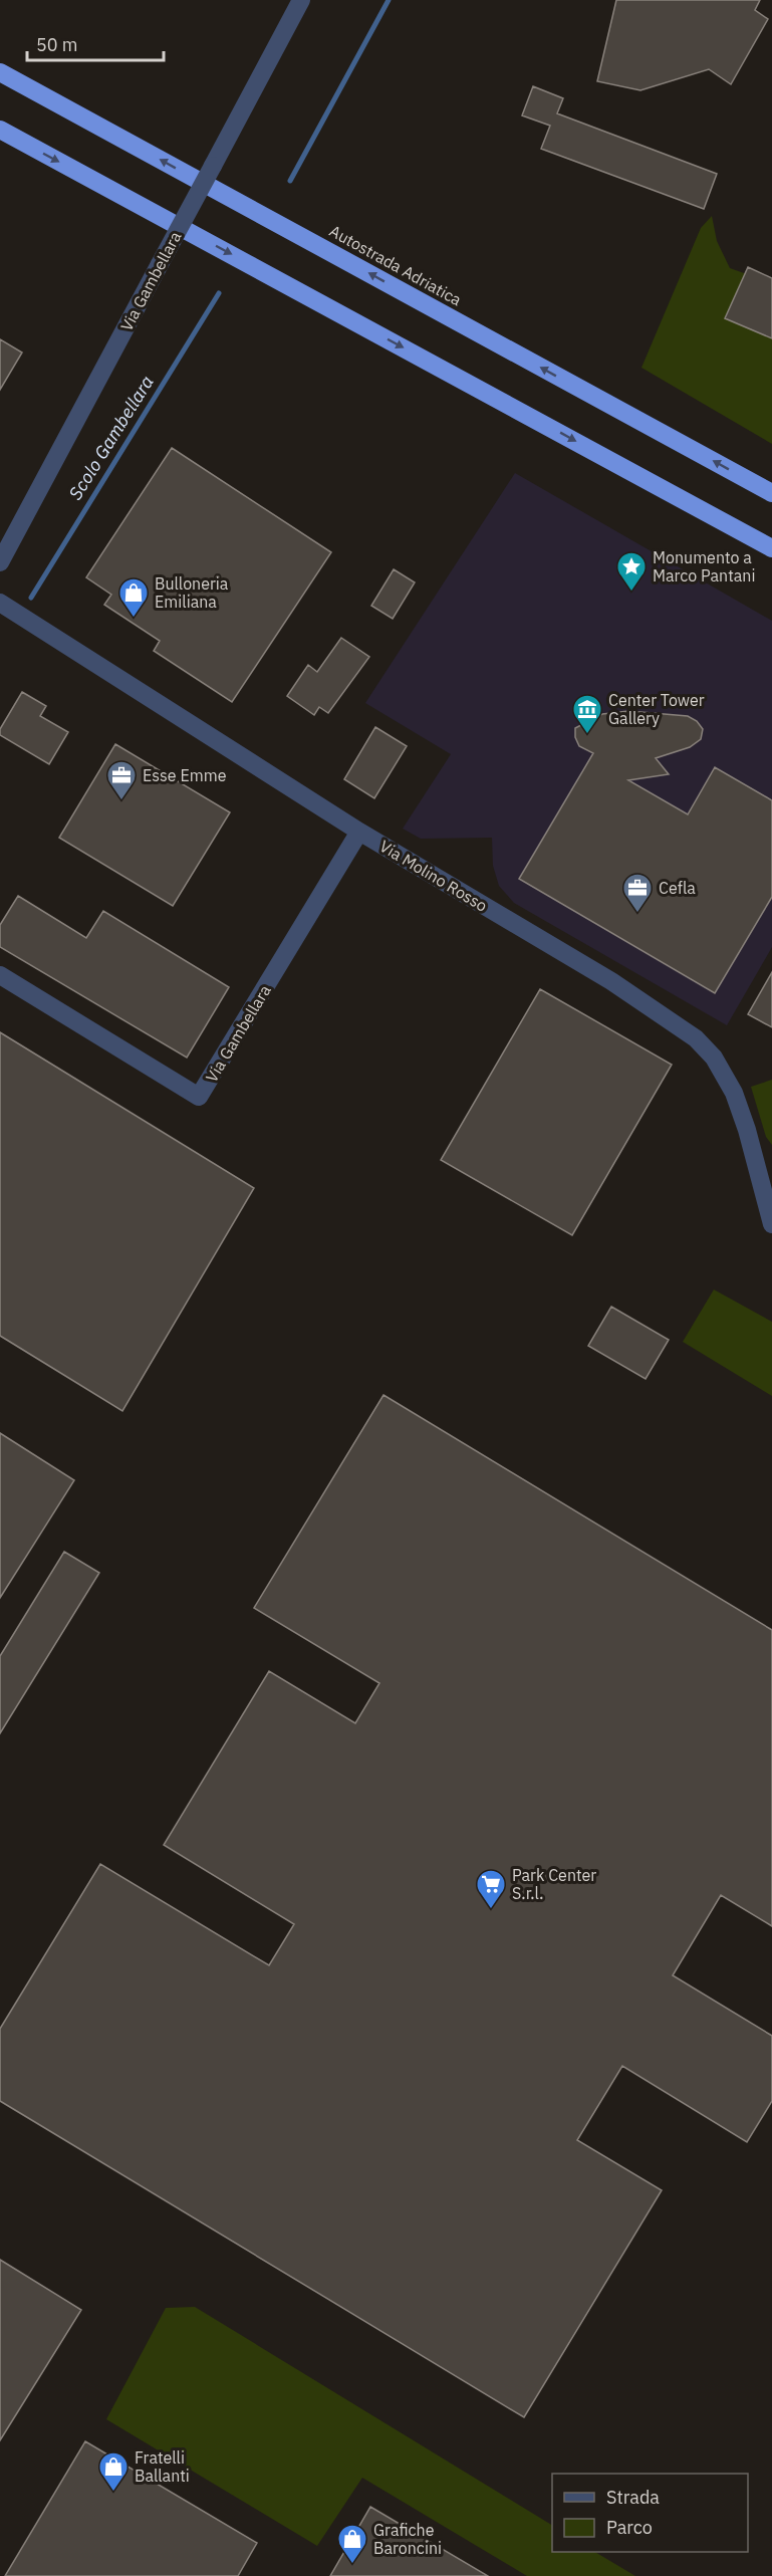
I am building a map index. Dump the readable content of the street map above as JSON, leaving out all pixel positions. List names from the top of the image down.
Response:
{
  "streets": {
    "highway": ["Autostrada Adriatica"],
    "street": ["Via Gambellara", "Via Molino Rosso"]
  },
  "crossings": [
    ["Via Gambellara", "Via Molino Rosso"]
  ],
  "water": ["Scolo Gambellara"],
  "places": {
    "place": ["Monumento a Marco Pantani"],
    "shop": ["Bulloneria Emiliana", "Fratelli Ballanti", "Grafiche Baroncini"],
    "museum": ["Center Tower Gallery"],
    "office": ["Esse Emme", "Cefla"],
    "supermarket": ["Park Center S.r.l."]
  },
  "legend": ["Strada", "Parco"],
  "scale_bar": "50 m"
}
